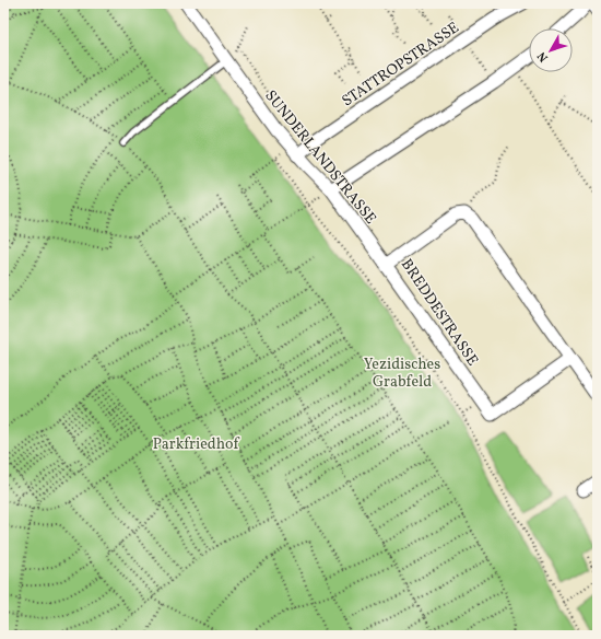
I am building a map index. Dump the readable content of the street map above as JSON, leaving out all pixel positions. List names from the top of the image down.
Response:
{
  "streets": {
    "street": ["STATTROPSTRASSE", "SUNDERLANDSTRASSE", "BREDDESTRASSE"]
  },
  "crossings": [
    ["STATTROPSTRASSE", "SUNDERLANDSTRASSE"],
    ["SUNDERLANDSTRASSE", "BREDDESTRASSE"]
  ],
  "parks": ["Yezidisches Grabfeld", "Parkfriedhof"],
  "north": "bottom left"
}
